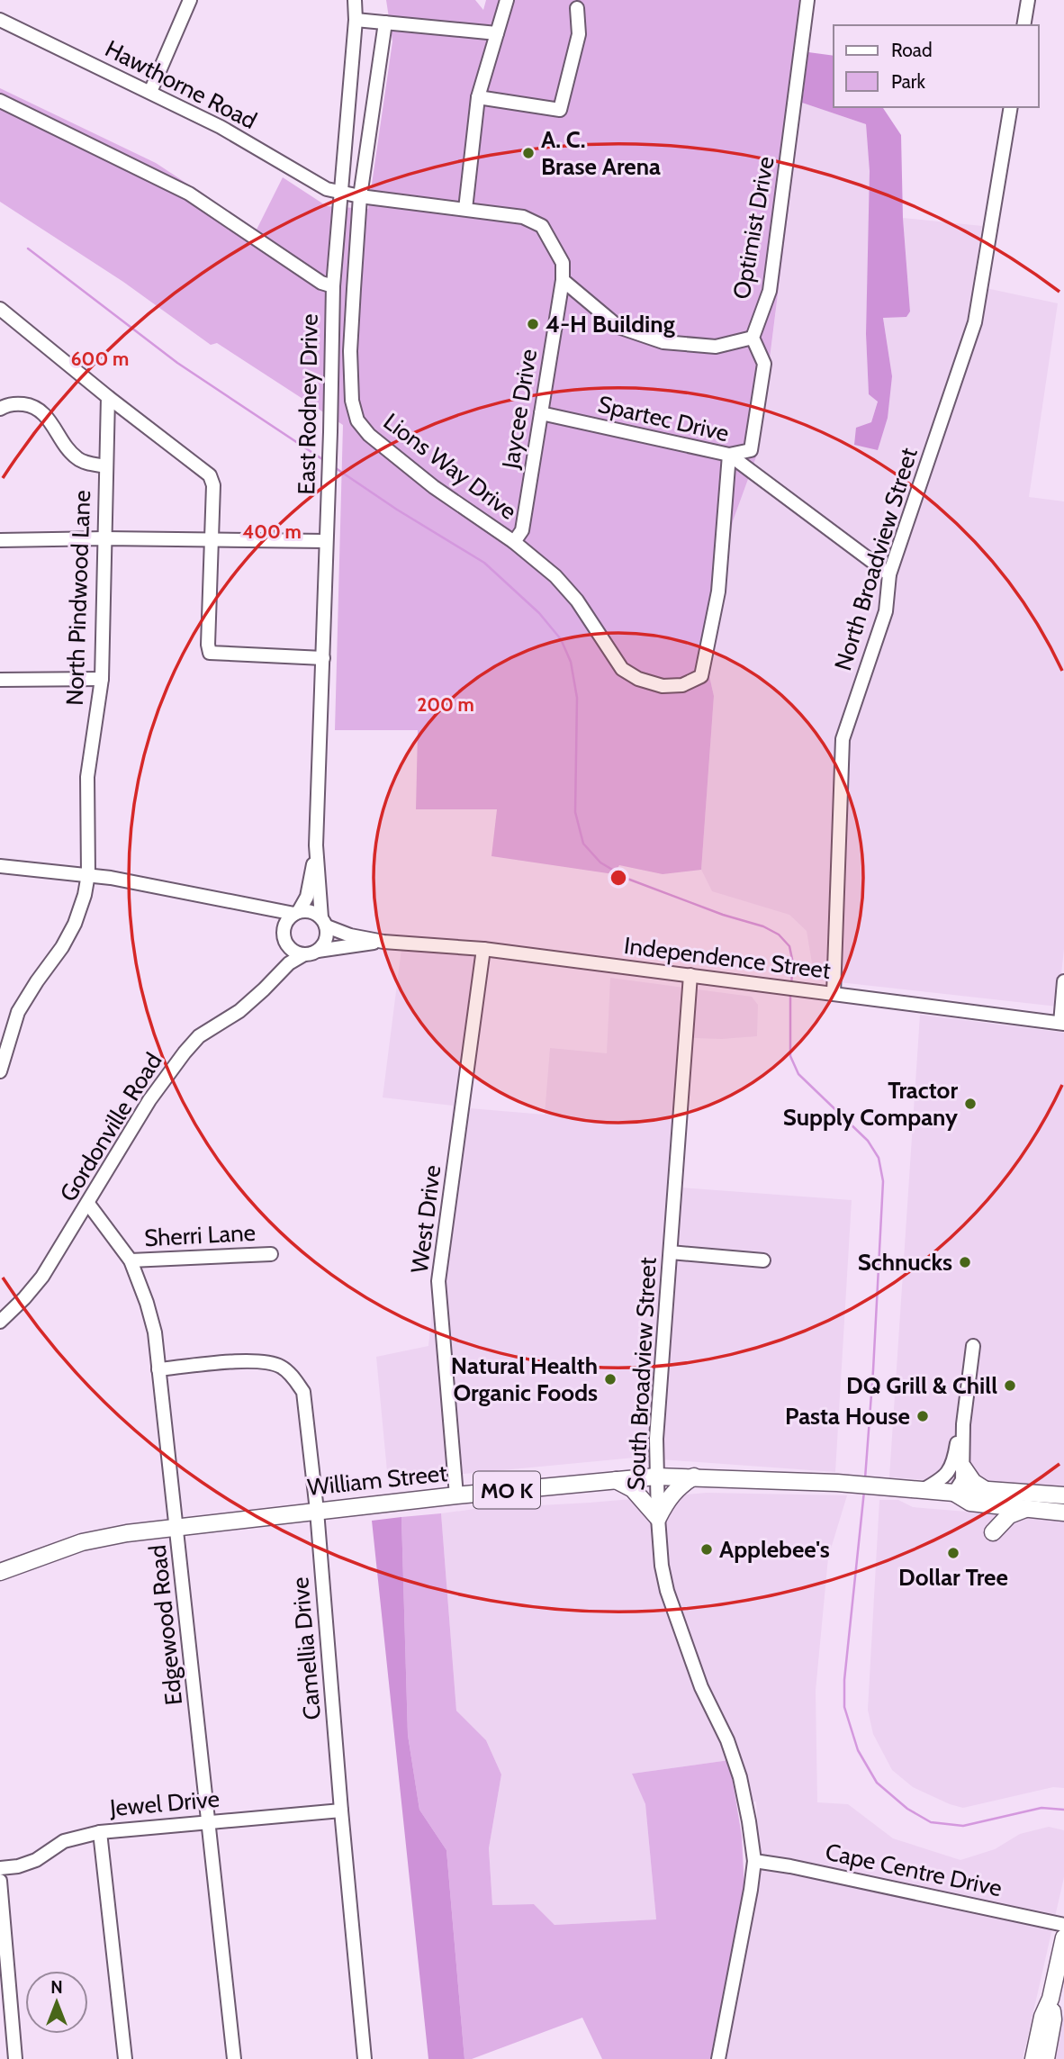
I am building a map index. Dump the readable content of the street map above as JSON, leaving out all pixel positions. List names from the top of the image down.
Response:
{
  "streets": {
    "main road": ["William Street", "MO K"],
    "street": [
      "Hawthorne Road",
      "Optimist Drive",
      "East Rodney Drive",
      "Jaycee Drive",
      "Spartec Drive",
      "Lions Way Drive",
      "North Broadview Street",
      "North Pindwood Lane",
      "Independence Street",
      "Gordonville Road",
      "West Drive",
      "Sherri Lane",
      "South Broadview Street",
      "Edgewood Road",
      "Camellia Drive",
      "Jewel Drive",
      "Cape Centre Drive"
    ]
  },
  "crossings": [
    ["Hawthorne Road", "East Rodney Drive"],
    ["Hawthorne Road", "Jaycee Drive"],
    ["East Rodney Drive", "Jaycee Drive"],
    ["East Rodney Drive", "Independence Street"],
    ["East Rodney Drive", "Gordonville Road"],
    ["Jaycee Drive", "Spartec Drive"],
    ["Jaycee Drive", "Lions Way Drive"],
    ["Spartec Drive", "Lions Way Drive"],
    ["Spartec Drive", "North Broadview Street"],
    ["North Broadview Street", "Independence Street"],
    ["Independence Street", "Gordonville Road"],
    ["Independence Street", "West Drive"],
    ["Independence Street", "South Broadview Street"],
    ["Gordonville Road", "Edgewood Road"],
    ["West Drive", "William Street"],
    ["Sherri Lane", "Edgewood Road"],
    ["South Broadview Street", "William Street"],
    ["South Broadview Street", "Cape Centre Drive"],
    ["William Street", "Edgewood Road"],
    ["William Street", "Camellia Drive"],
    ["Edgewood Road", "Camellia Drive"],
    ["Edgewood Road", "Jewel Drive"],
    ["Camellia Drive", "Jewel Drive"]
  ],
  "places": [
    "A. C. Brase Arena",
    "4-H Building",
    "Tractor Supply Company",
    "Schnucks",
    "Natural Health Organic Foods",
    "DQ Grill & Chill",
    "Pasta House",
    "Applebee's",
    "Dollar Tree"
  ],
  "legend": ["Road", "Park"],
  "north": "top",
  "rings": ["600 m", "400 m", "200 m"]
}
